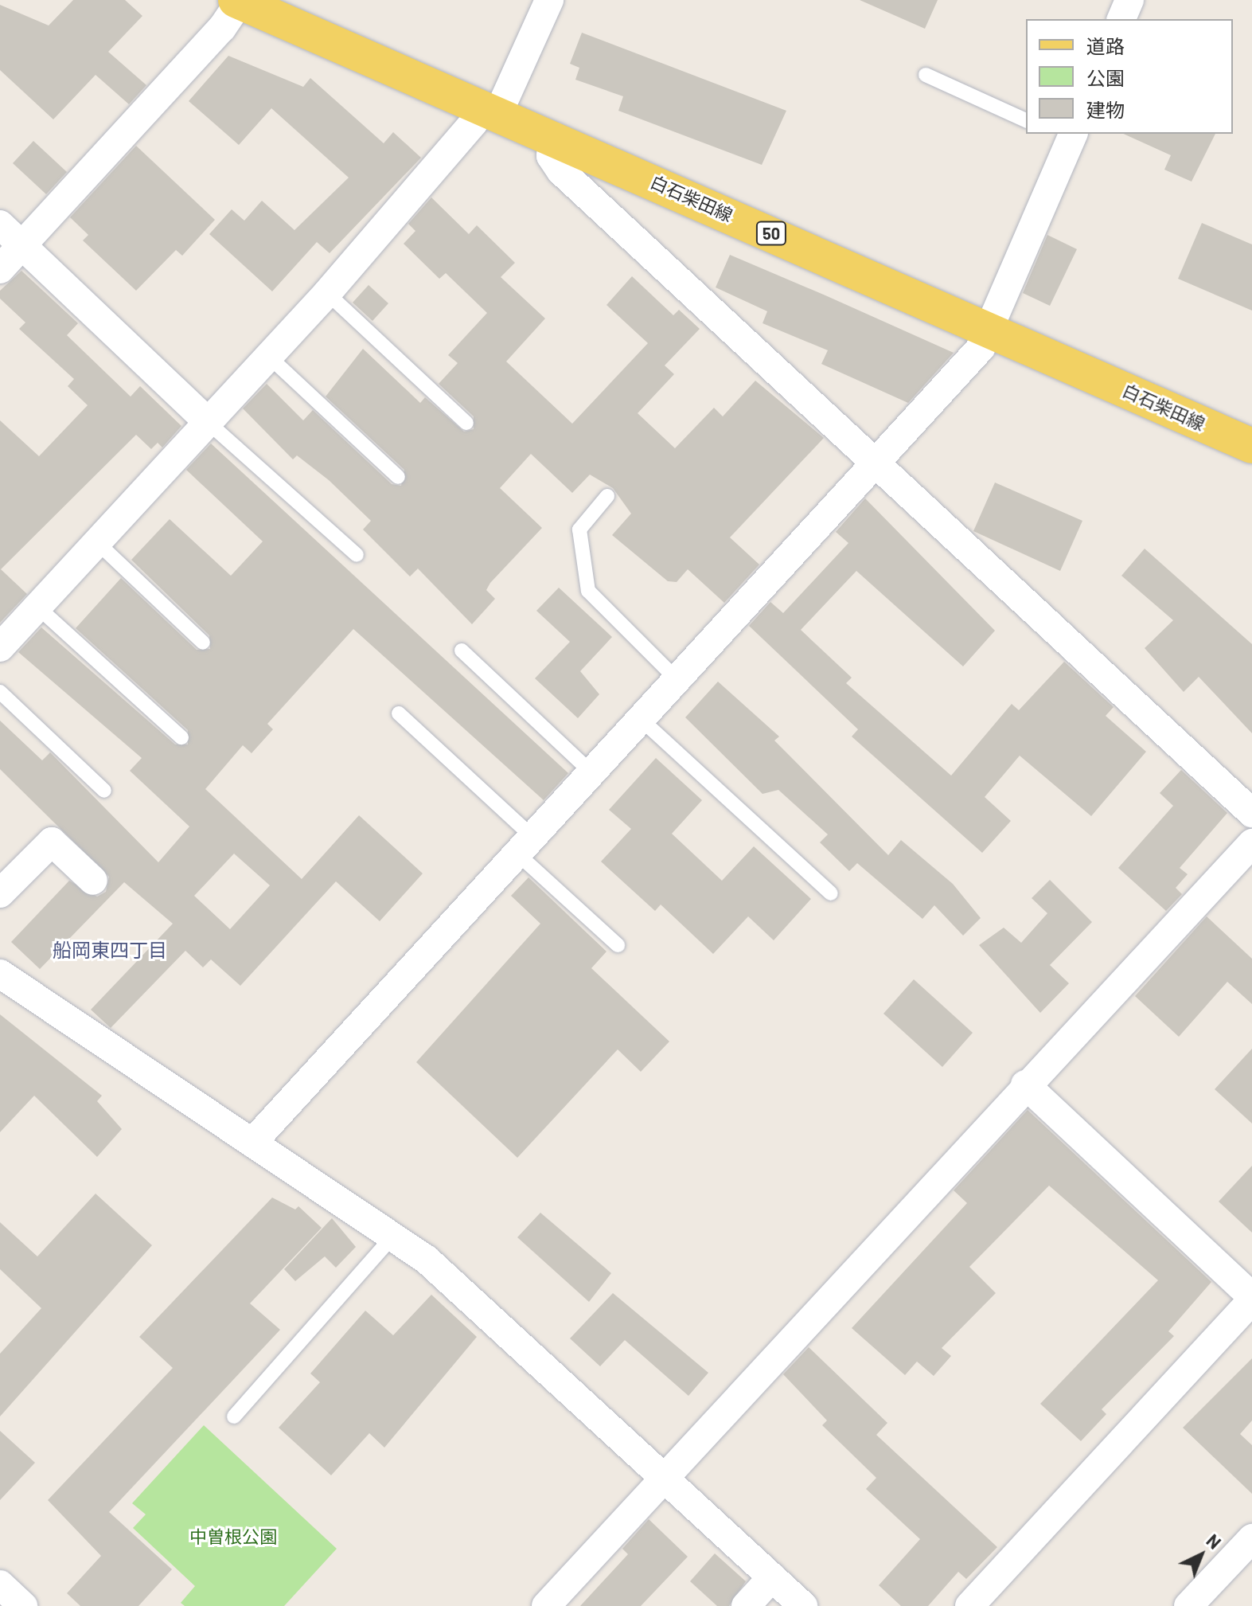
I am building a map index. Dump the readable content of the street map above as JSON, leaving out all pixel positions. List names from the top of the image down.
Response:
{
  "streets": {
    "main road": ["白石柴田線", "50"]
  },
  "districts": ["船岡東四丁目"],
  "parks": ["中曽根公園"],
  "legend": ["道路", "公園", "建物"],
  "north": "top right"
}
